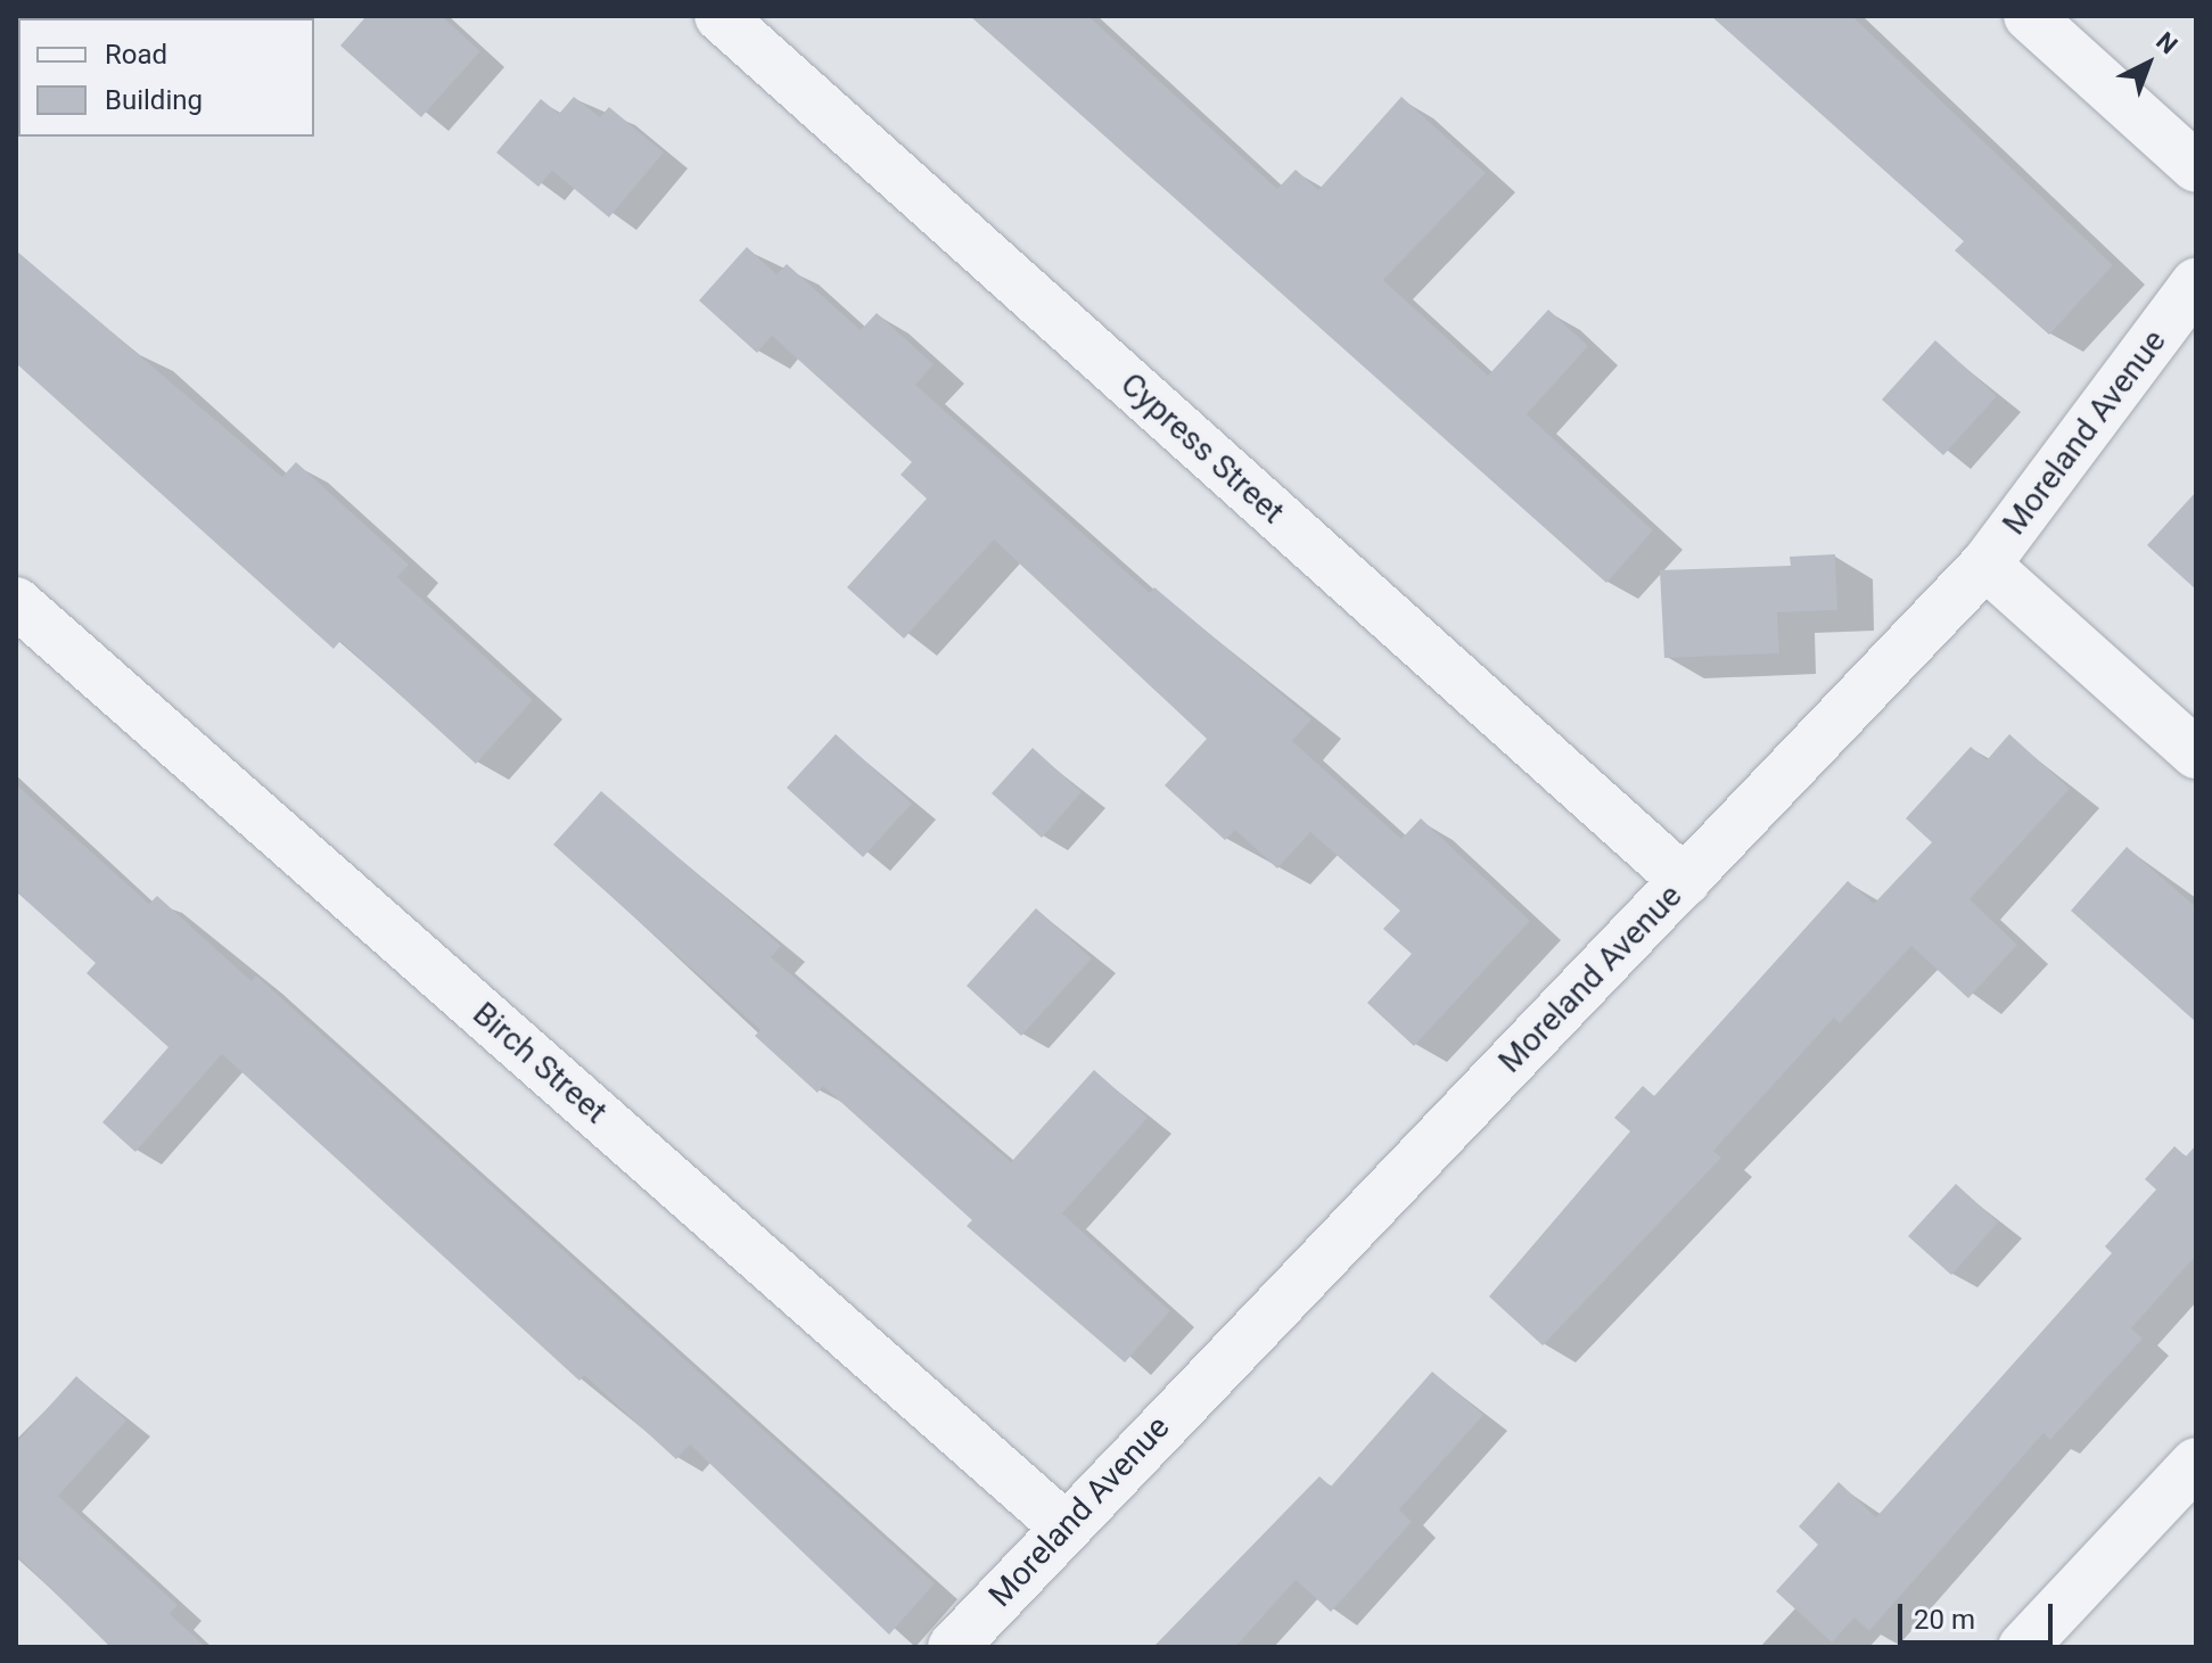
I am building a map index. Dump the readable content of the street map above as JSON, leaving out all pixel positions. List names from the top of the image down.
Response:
{
  "streets": {
    "street": ["Moreland Avenue", "Cypress Street", "Birch Street"]
  },
  "crossings": [
    ["Moreland Avenue", "Cypress Street"],
    ["Moreland Avenue", "Birch Street"]
  ],
  "legend": ["Road", "Building"],
  "scale_bar": "20 m",
  "north": "top right"
}
